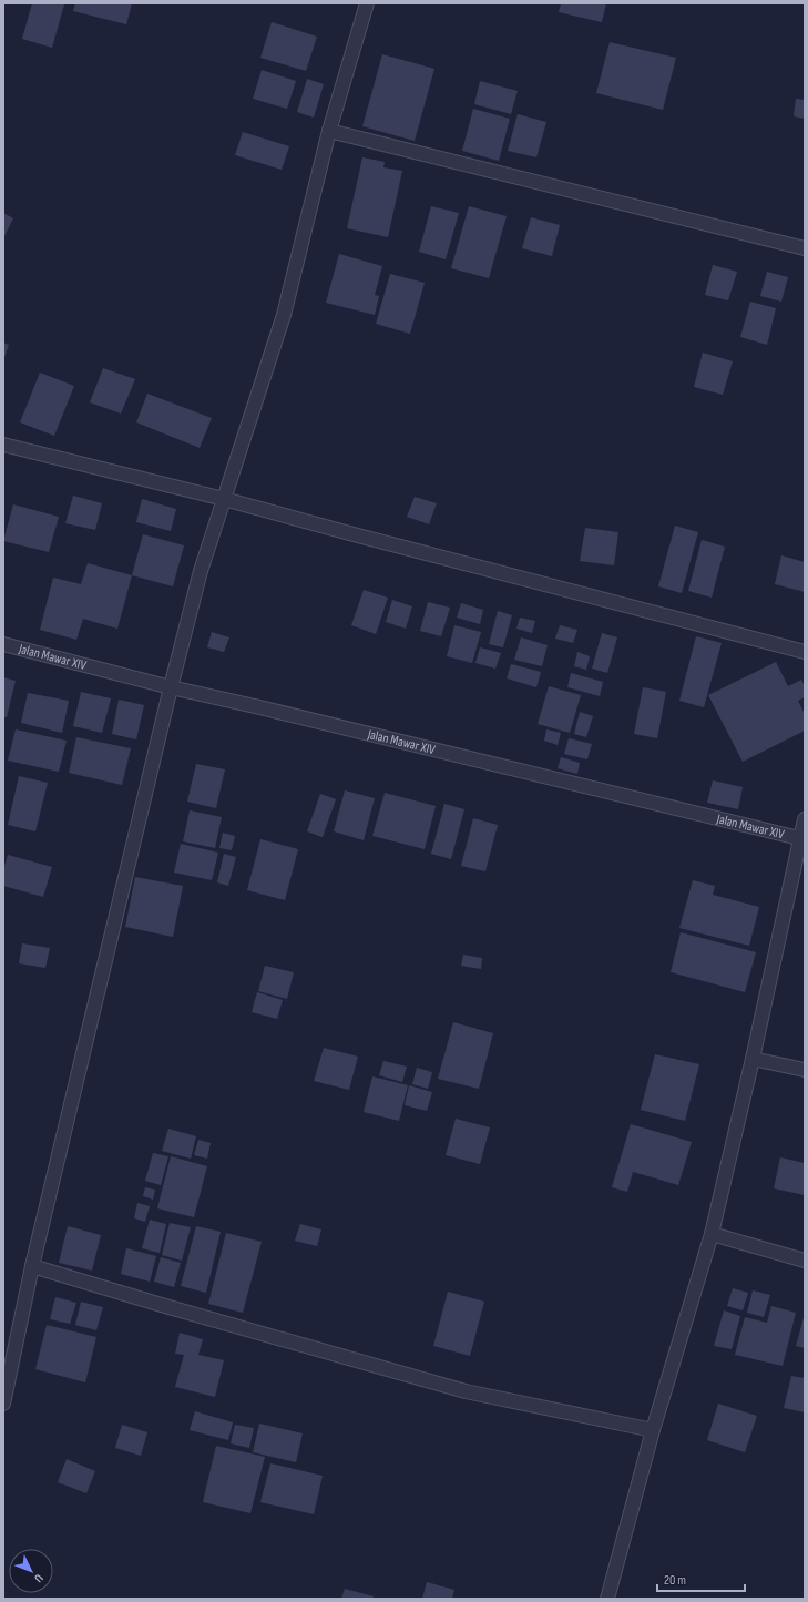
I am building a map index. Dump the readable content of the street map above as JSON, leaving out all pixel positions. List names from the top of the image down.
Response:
{
  "streets": {
    "street": ["Jalan Mawar XIV"]
  },
  "scale_bar": "20 m",
  "north": "bottom right"
}
